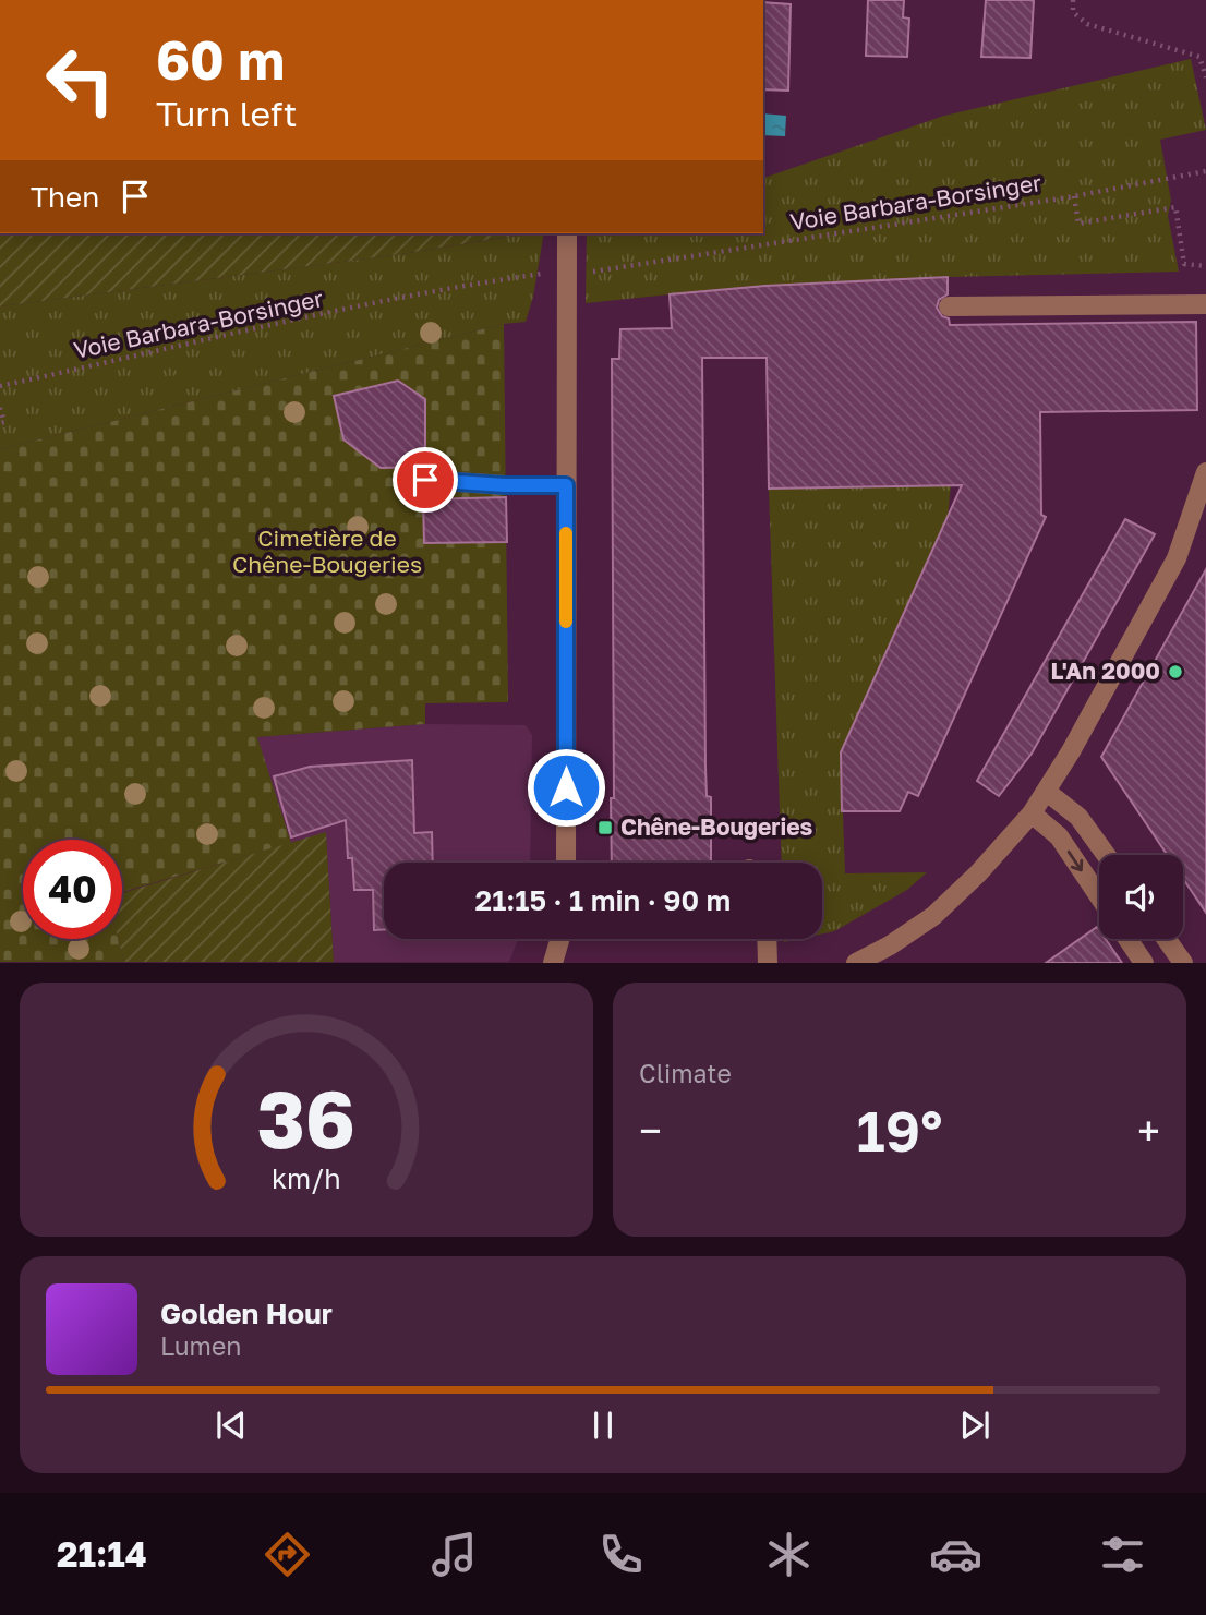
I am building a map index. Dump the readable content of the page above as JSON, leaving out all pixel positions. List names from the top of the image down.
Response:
{
  "streets": {
    "path": ["Voie Barbara-Borsinger"]
  },
  "parks": ["Cimetière de Chêne-Bougeries"],
  "places": {
    "other": ["L'An 2000"],
    "transit": ["Chêne-Bougeries"]
  },
  "page": {
    "turn": ["60 m", "Turn left"],
    "then": "Then",
    "limit": "40",
    "trip": "21:15 · 1 min · 90 m",
    "tile": "Climate",
    "heat": ["−", "19°", "+"],
    "song": ["Golden Hour", "Lumen"],
    "tabs": "21:14",
    "gauge": ["36", "km/h"]
  }
}
